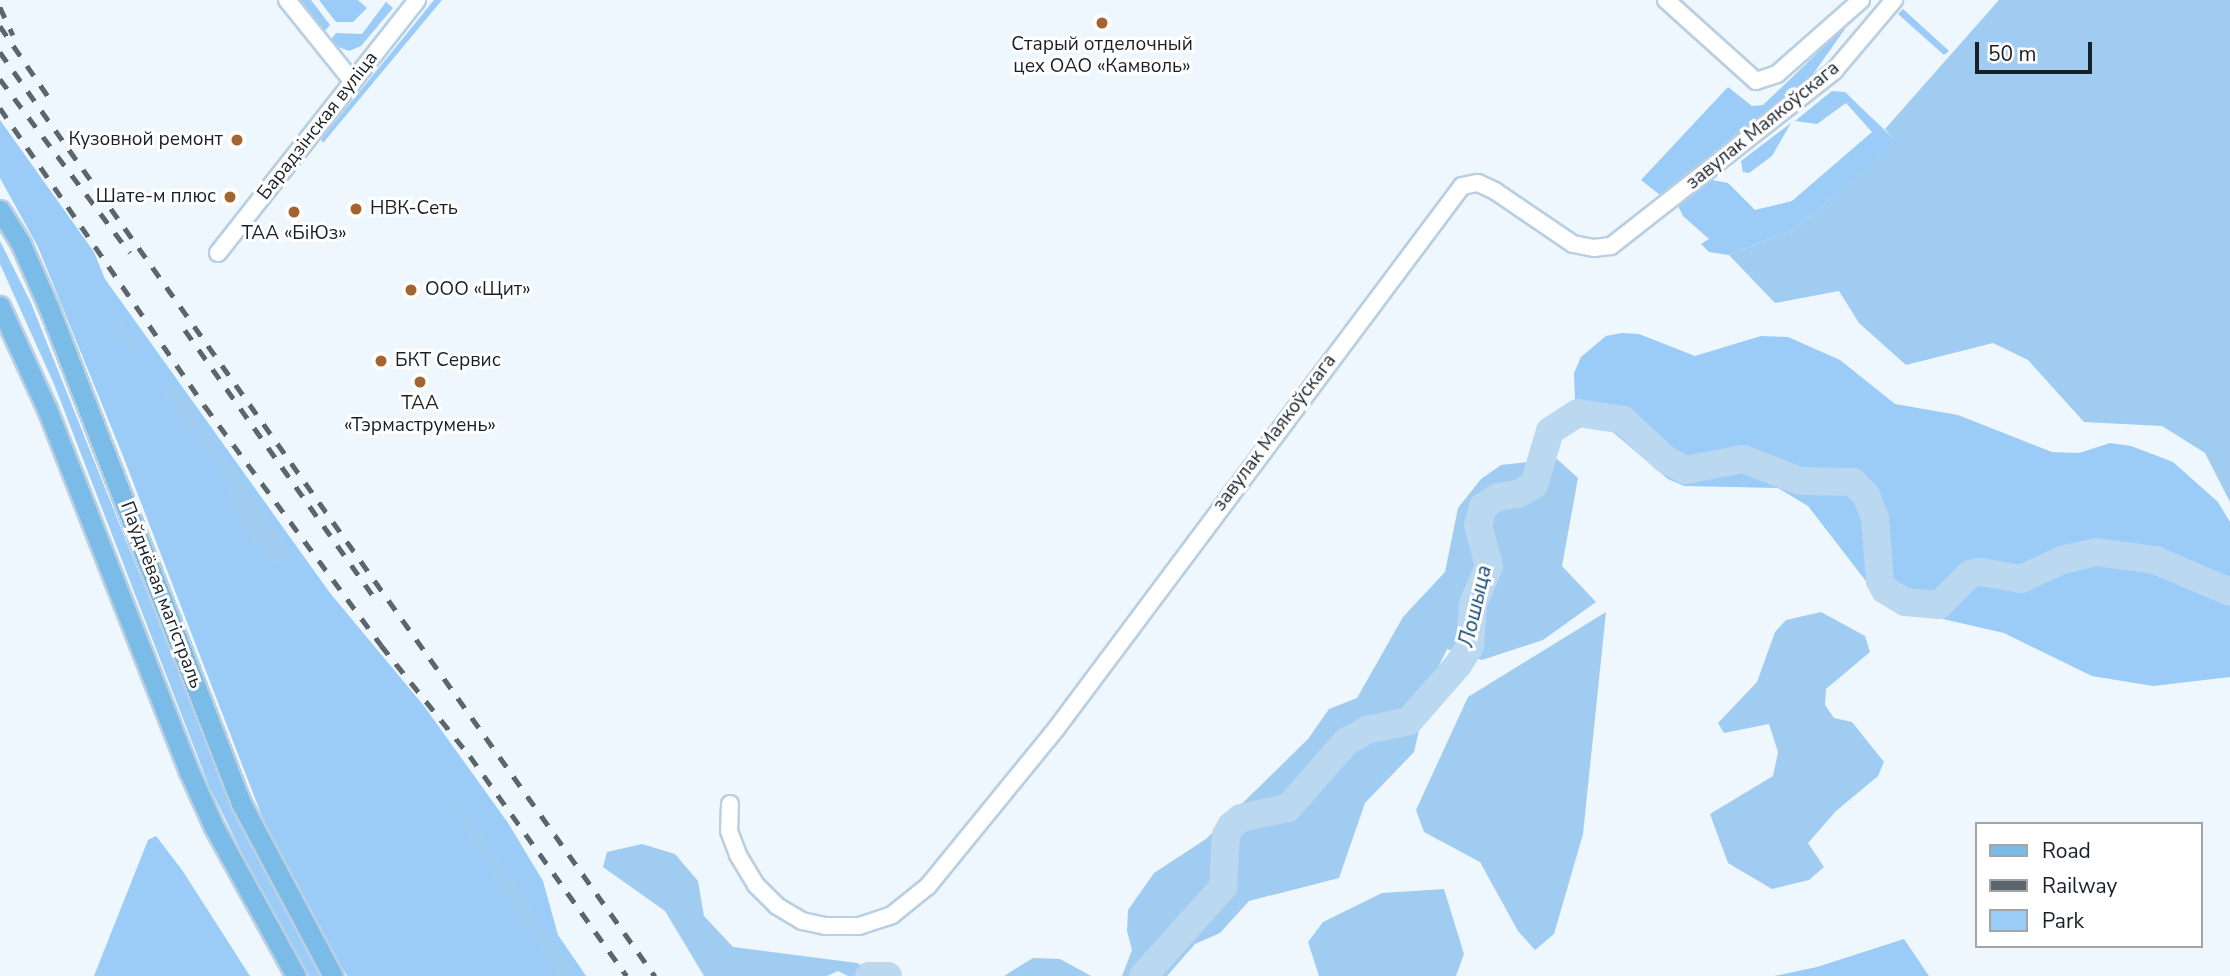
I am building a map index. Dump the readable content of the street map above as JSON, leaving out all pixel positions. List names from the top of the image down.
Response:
{
  "streets": {
    "main road": ["Паўднёвая магістраль"],
    "street": ["Барадзінская вуліца", "завулак Маякоўскага"]
  },
  "water": ["Лошыца"],
  "places": [
    "Старый отделочный цех ОАО «Камволь»",
    "Кузовной ремонт",
    "Шате-м плюс",
    "НВК-Сеть",
    "ТАА «БіЮз»",
    "ООО «Щит»",
    "БКТ Сервис",
    "ТАА «Тэрмаструмень»"
  ],
  "legend": ["Road", "Railway", "Park"],
  "scale_bar": "50 m"
}
